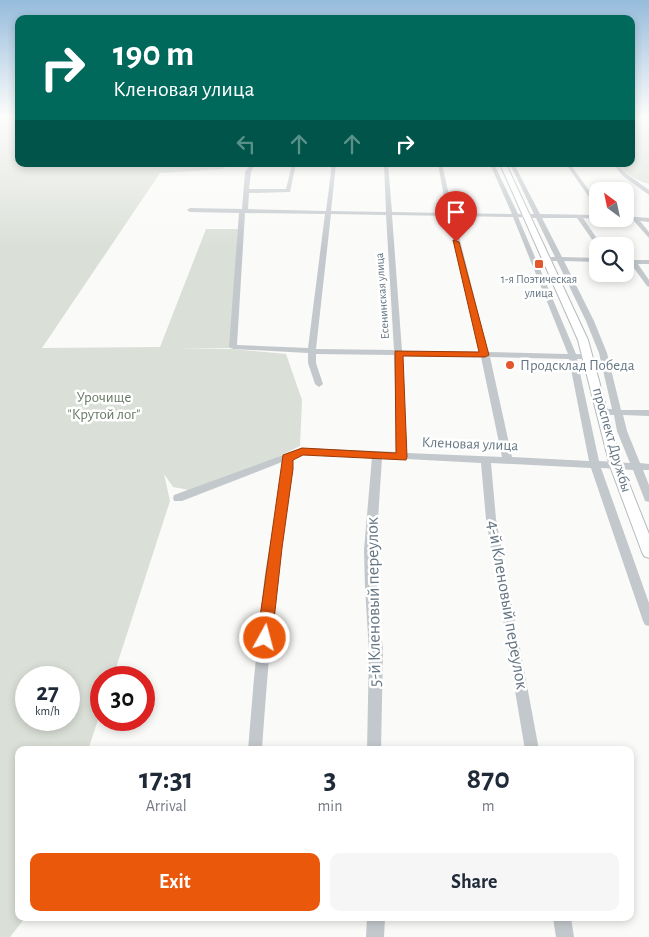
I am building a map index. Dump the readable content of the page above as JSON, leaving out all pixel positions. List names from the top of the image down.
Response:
{
  "streets": {
    "main road": ["проспект Дружбы"],
    "street": [
      "Есенинская улица",
      "Кленовая улица",
      "5-й Кленовый переулок",
      "4-й Кленовый переулок"
    ]
  },
  "crossings": [
    ["Есенинская улица", "Кленовая улица"],
    ["проспект Дружбы", "Кленовая улица"],
    ["Кленовая улица", "5-й Кленовый переулок"],
    ["Кленовая улица", "4-й Кленовый переулок"]
  ],
  "parks": ["Урочище \"Крутой лог\""],
  "places": {
    "transit": ["1-я Поэтическая улица"],
    "other": ["Продсклад Победа"]
  },
  "north": "top left",
  "page": {
    "turn": ["190 m", "Кленовая улица"],
    "speed": "27 km/h",
    "limit": "30",
    "eta": [
      "17:31",
      "Arrival",
      "3",
      "min",
      "870",
      "m"
    ],
    "buttons": ["Exit", "Share"]
  }
}
